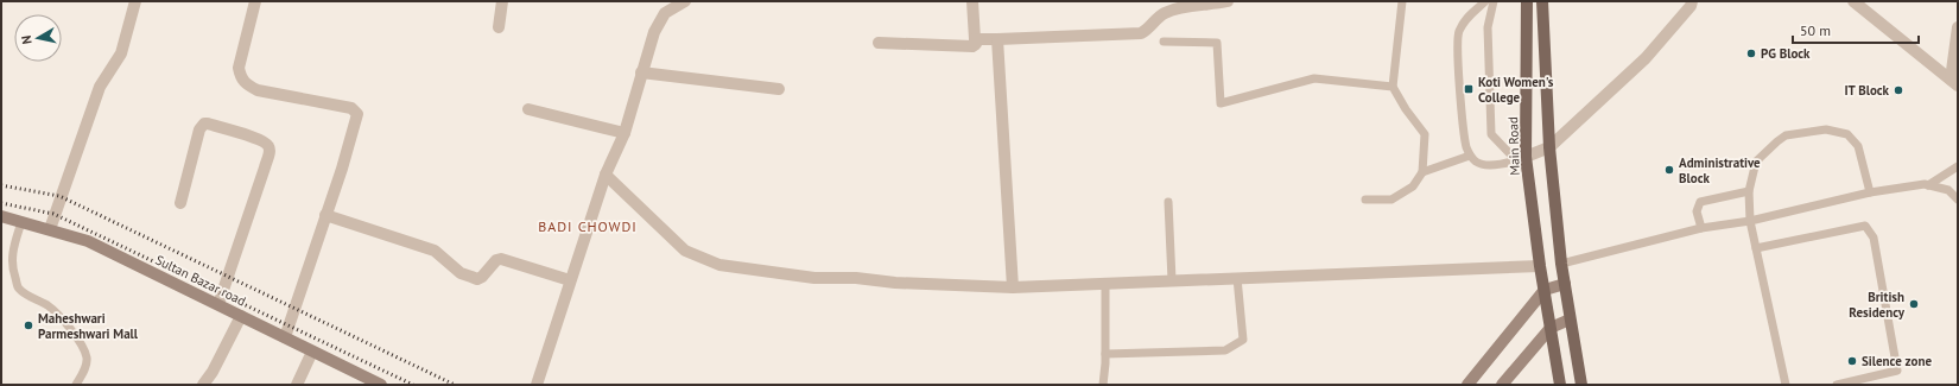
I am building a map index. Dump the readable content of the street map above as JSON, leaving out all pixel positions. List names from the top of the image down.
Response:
{
  "streets": {
    "main road": ["Main Road", "Sultan Bazar road"]
  },
  "districts": ["BADI CHOWDI"],
  "places": {
    "other": [
      "PG Block",
      "IT Block",
      "Administrative Block",
      "British Residency",
      "Maheshwari Parmeshwari Mall",
      "Silence zone"
    ],
    "transit": ["Koti Women's College"]
  },
  "scale_bar": "50 m",
  "north": "left"
}
